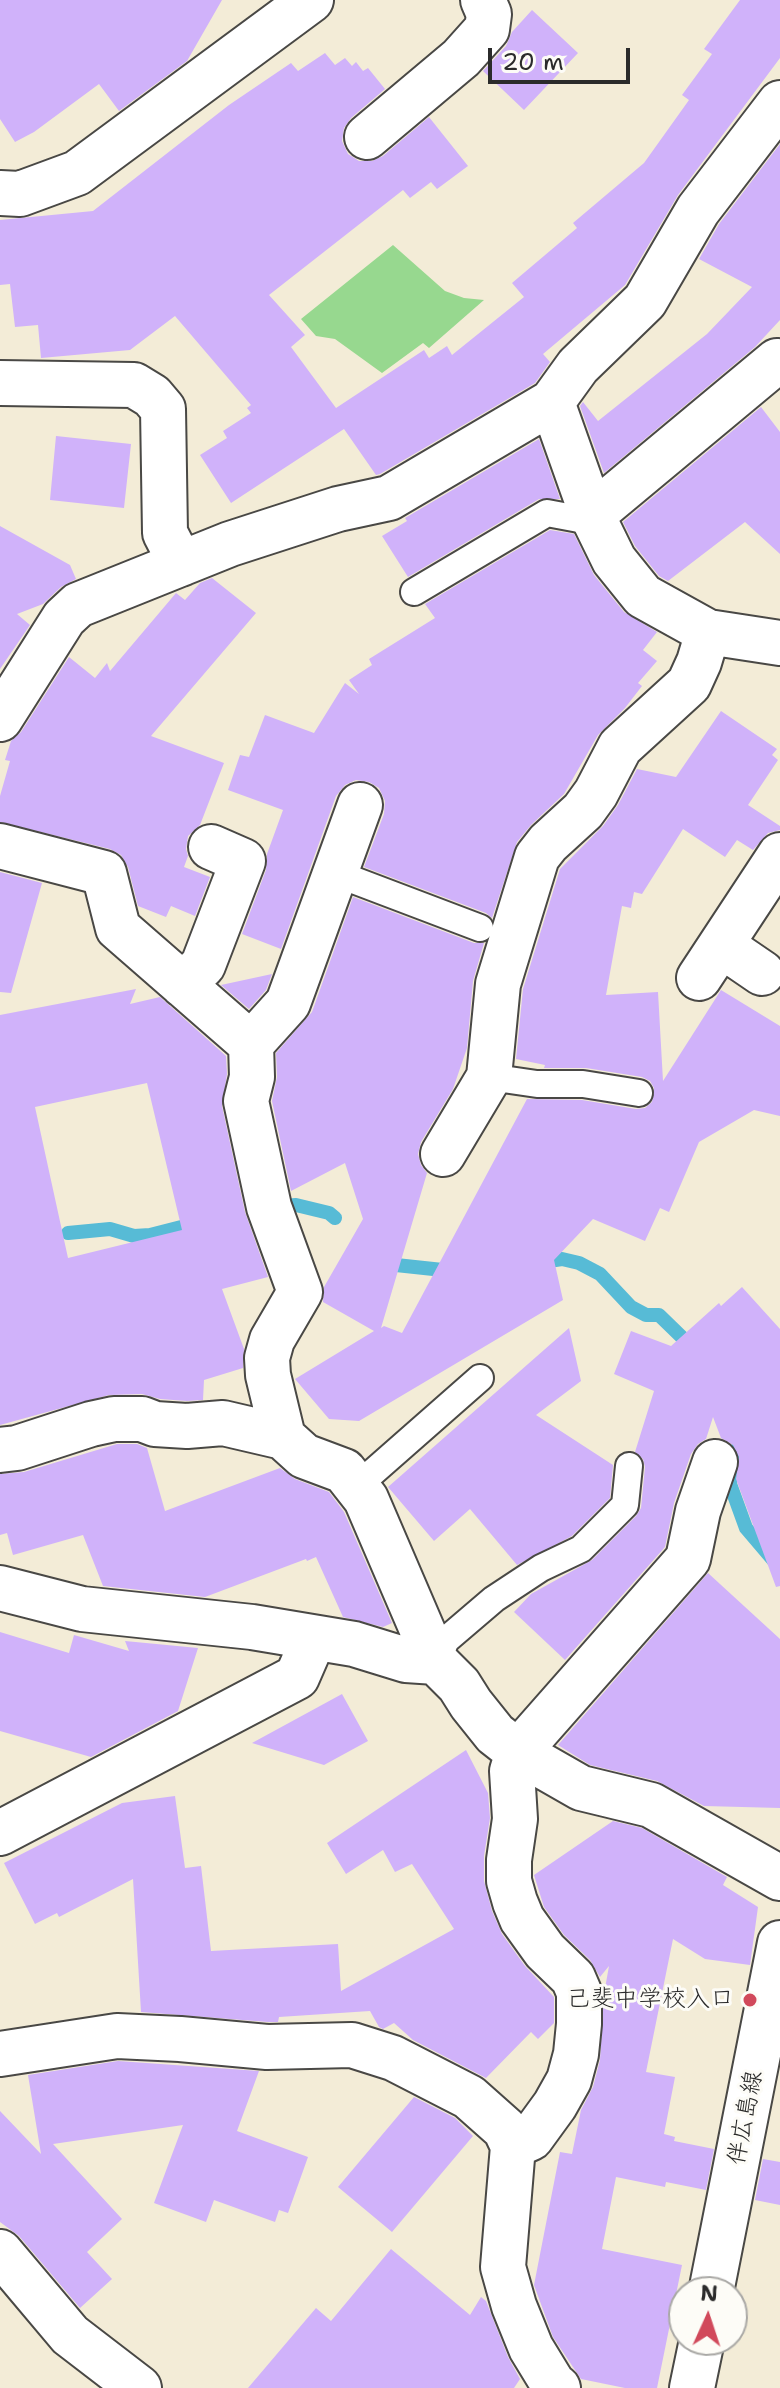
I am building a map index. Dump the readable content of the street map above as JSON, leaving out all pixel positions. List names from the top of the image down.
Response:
{
  "streets": {
    "street": ["伴広島線"]
  },
  "places": ["己斐中学校入口"],
  "scale_bar": "20 m",
  "north": "top"
}
